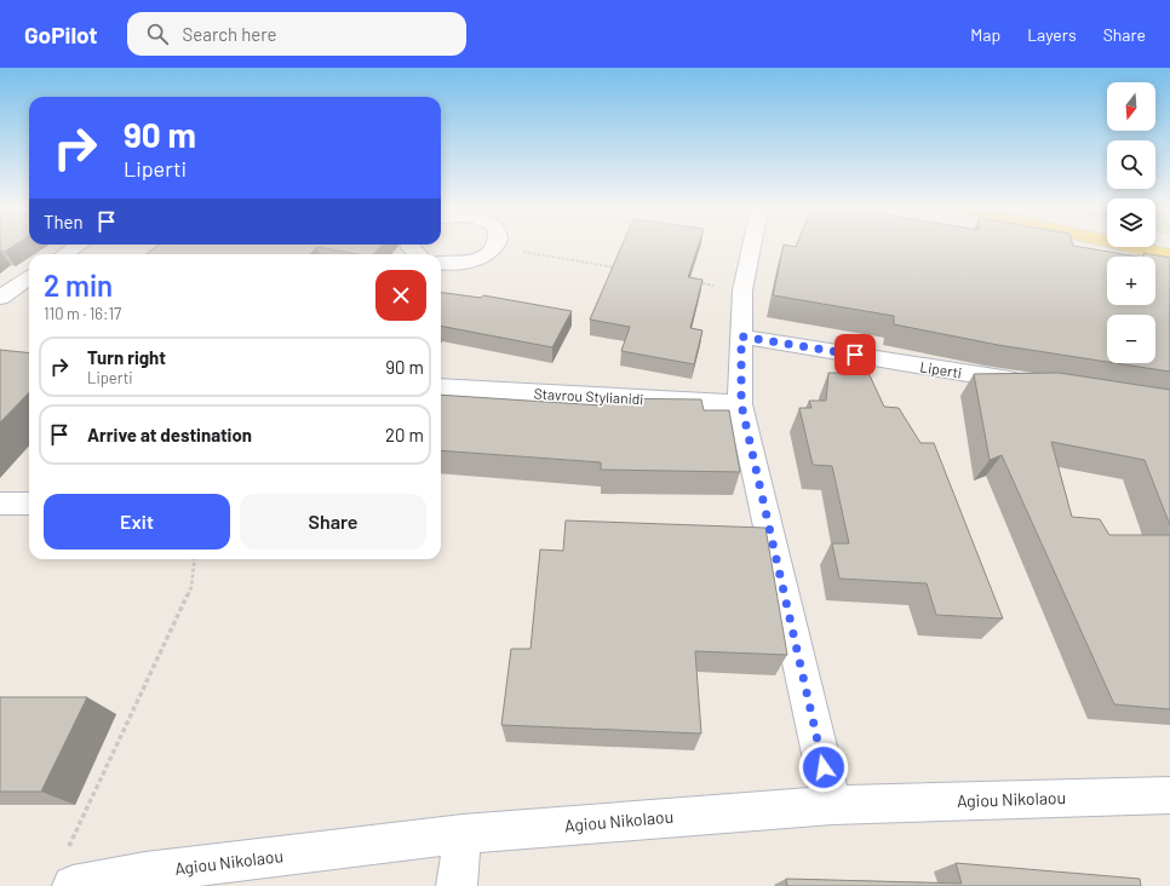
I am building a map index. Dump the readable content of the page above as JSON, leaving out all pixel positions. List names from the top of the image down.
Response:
{
  "streets": {
    "street": ["Liperti", "Stavrou Stylianidi", "Agiou Nikolaou"]
  },
  "north": "bottom",
  "page": {
    "header": "GoPilot",
    "search": "Search here",
    "nav": ["Map", "Layers", "Share"],
    "map_buttons": ["+", "−"],
    "turn": ["90 m", "Liperti"],
    "then": "Then",
    "heading": ["2 min", "110 m · 16:17"],
    "list": [
      {
        "name": "Turn right",
        "note": "Liperti",
        "value": "90 m"
      },
      {
        "name": "Arrive at destination",
        "value": "20 m"
      }
    ],
    "buttons": ["Exit", "Share"]
  }
}
